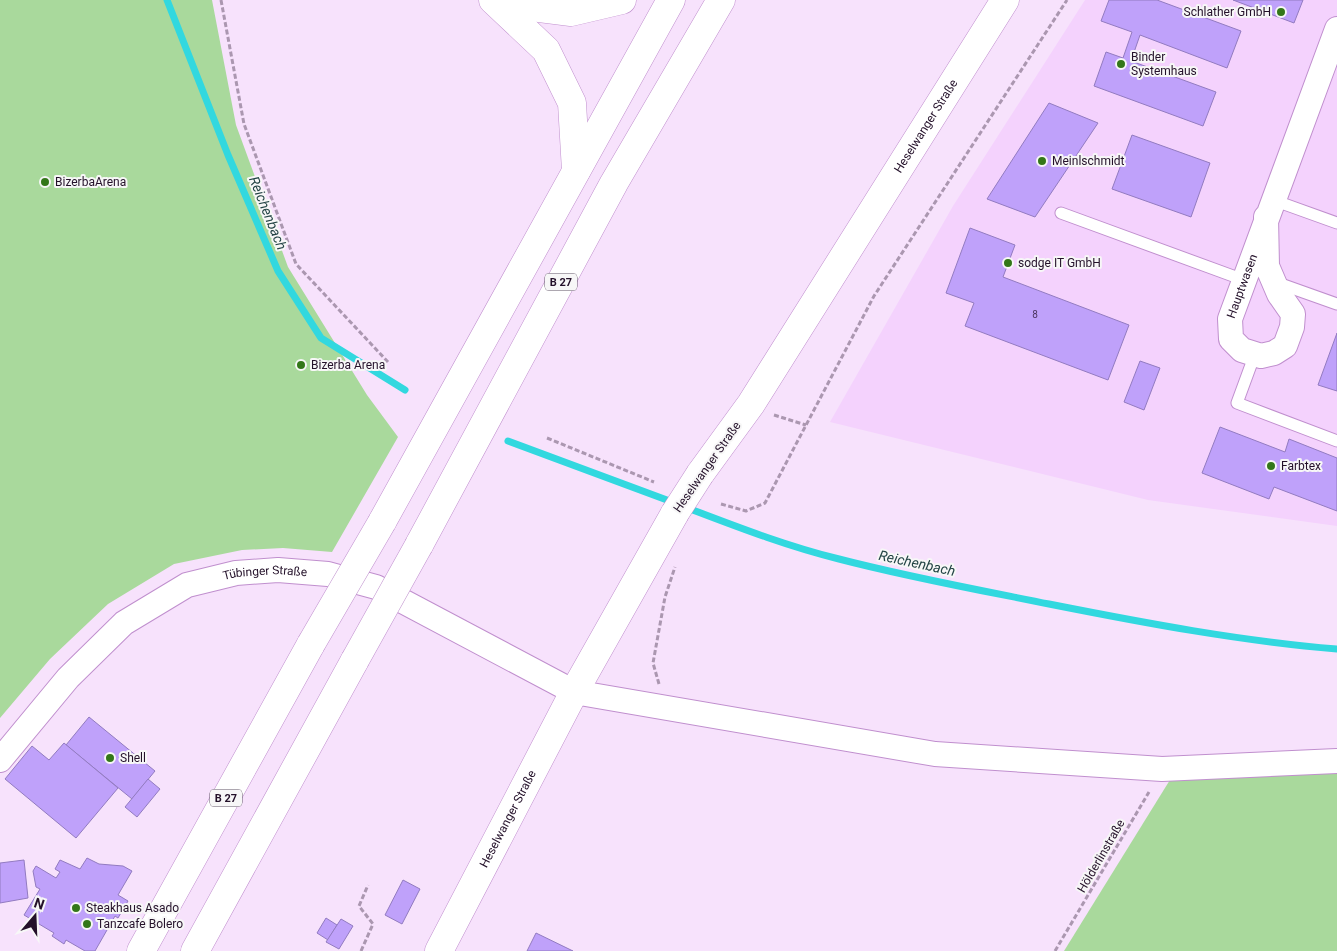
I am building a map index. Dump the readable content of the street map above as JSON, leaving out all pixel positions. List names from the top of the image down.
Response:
{
  "streets": {
    "main road": ["Heselwanger Straße", "B 27"],
    "street": ["Hauptwasen", "Tübinger Straße"],
    "path": ["Hölderlinstraße"]
  },
  "crossings": [
    ["Heselwanger Straße", "Tübinger Straße"],
    ["Tübinger Straße", "Hölderlinstraße"]
  ],
  "water": ["Reichenbach"],
  "places": [
    "Schlather GmbH",
    "Binder Systemhaus",
    "Meinlschmidt",
    "BizerbaArena",
    "sodge IT GmbH",
    "Bizerba Arena",
    "Farbtex",
    "Shell",
    "Steakhaus Asado",
    "Tanzcafe Bolero"
  ],
  "house_numbers": ["8"],
  "north": "top"
}
